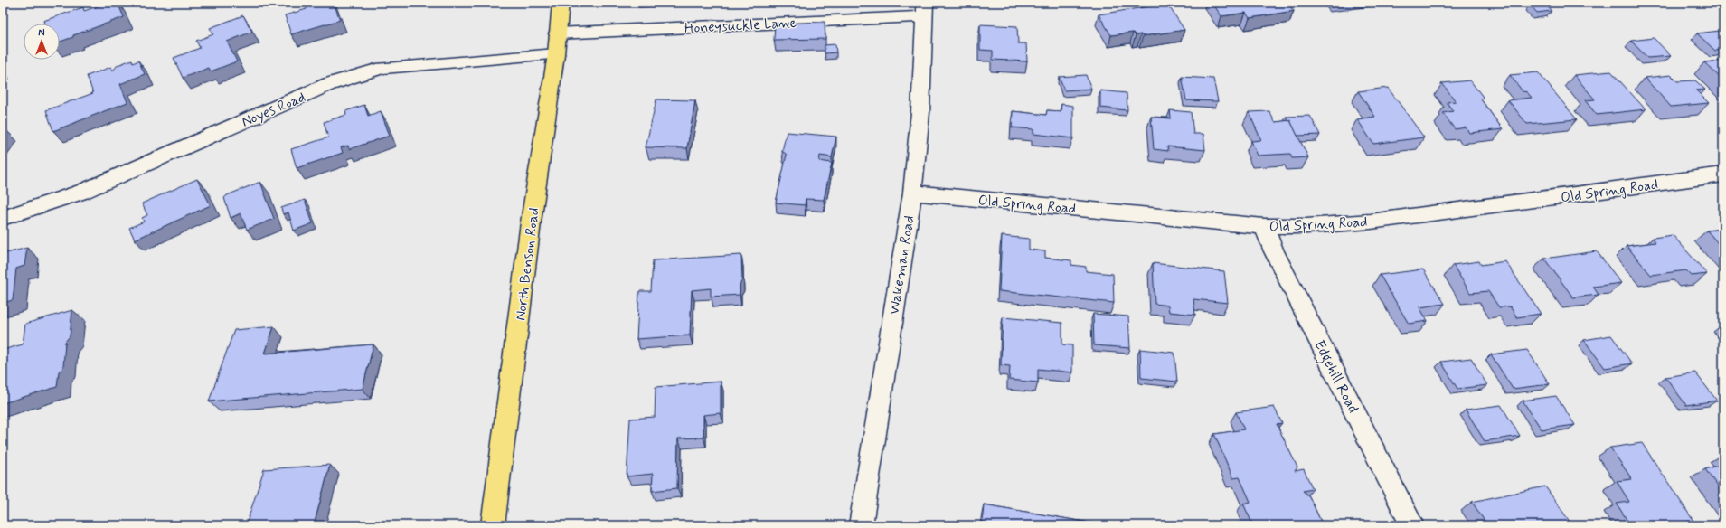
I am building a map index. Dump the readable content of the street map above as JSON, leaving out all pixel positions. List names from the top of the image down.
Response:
{
  "streets": {
    "main road": ["North Benson Road"],
    "street": [
      "Honeysuckle Lane",
      "Noyes Road",
      "Old Spring Road",
      "Wakeman Road",
      "Edgehill Road"
    ]
  },
  "crossings": [
    ["Honeysuckle Lane", "North Benson Road"],
    ["Honeysuckle Lane", "Wakeman Road"],
    ["Noyes Road", "North Benson Road"],
    ["Old Spring Road", "Wakeman Road"],
    ["Old Spring Road", "Edgehill Road"]
  ],
  "north": "top"
}
